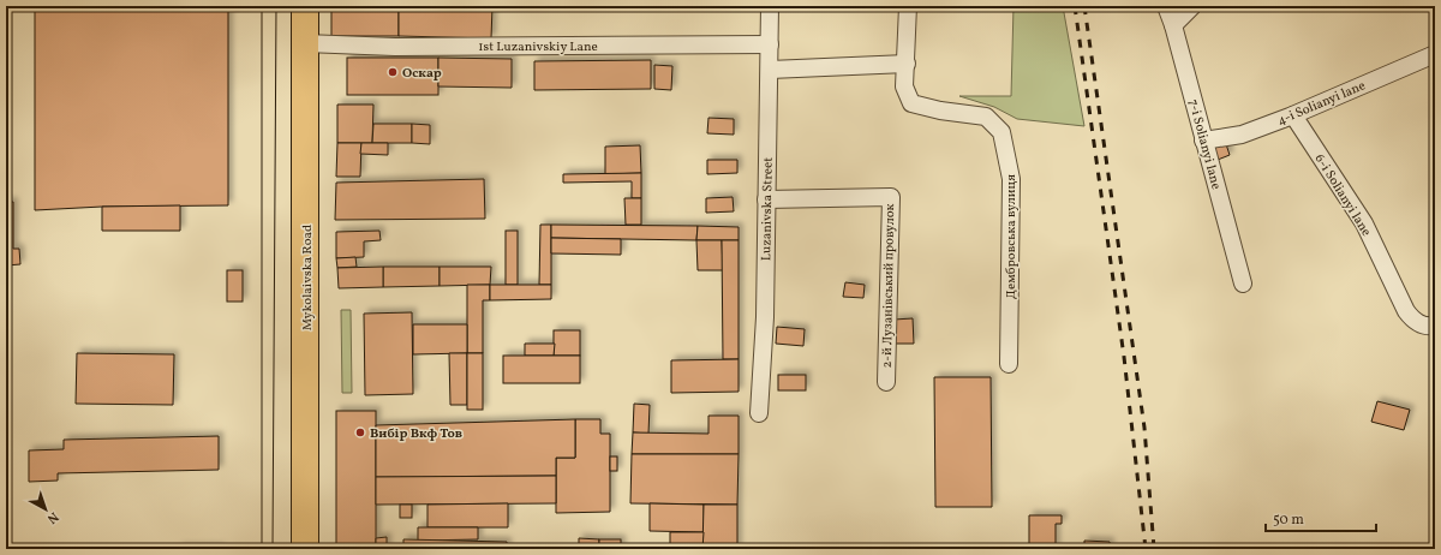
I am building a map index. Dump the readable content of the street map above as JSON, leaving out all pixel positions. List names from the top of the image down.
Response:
{
  "streets": {
    "main road": ["Mykolaivska Road"],
    "street": [
      "1st Luzanivskiy Lane",
      "4-i Solianyi lane",
      "7-i Solianyi lane",
      "6-i Solianyi lane",
      "Luzanivska Street",
      "Дембровська вулиця",
      "2-й Лузанівський провулок"
    ]
  },
  "crossings": [
    ["1st Luzanivskiy Lane", "Luzanivska Street"],
    ["1st Luzanivskiy Lane", "Mykolaivska Road"],
    ["4-i Solianyi lane", "7-i Solianyi lane"],
    ["4-i Solianyi lane", "6-i Solianyi lane"],
    ["Luzanivska Street", "2-й Лузанівський провулок"]
  ],
  "places": ["Оскар", "Вибір Вкф Тов"],
  "scale_bar": "50 m",
  "north": "bottom right"
}
